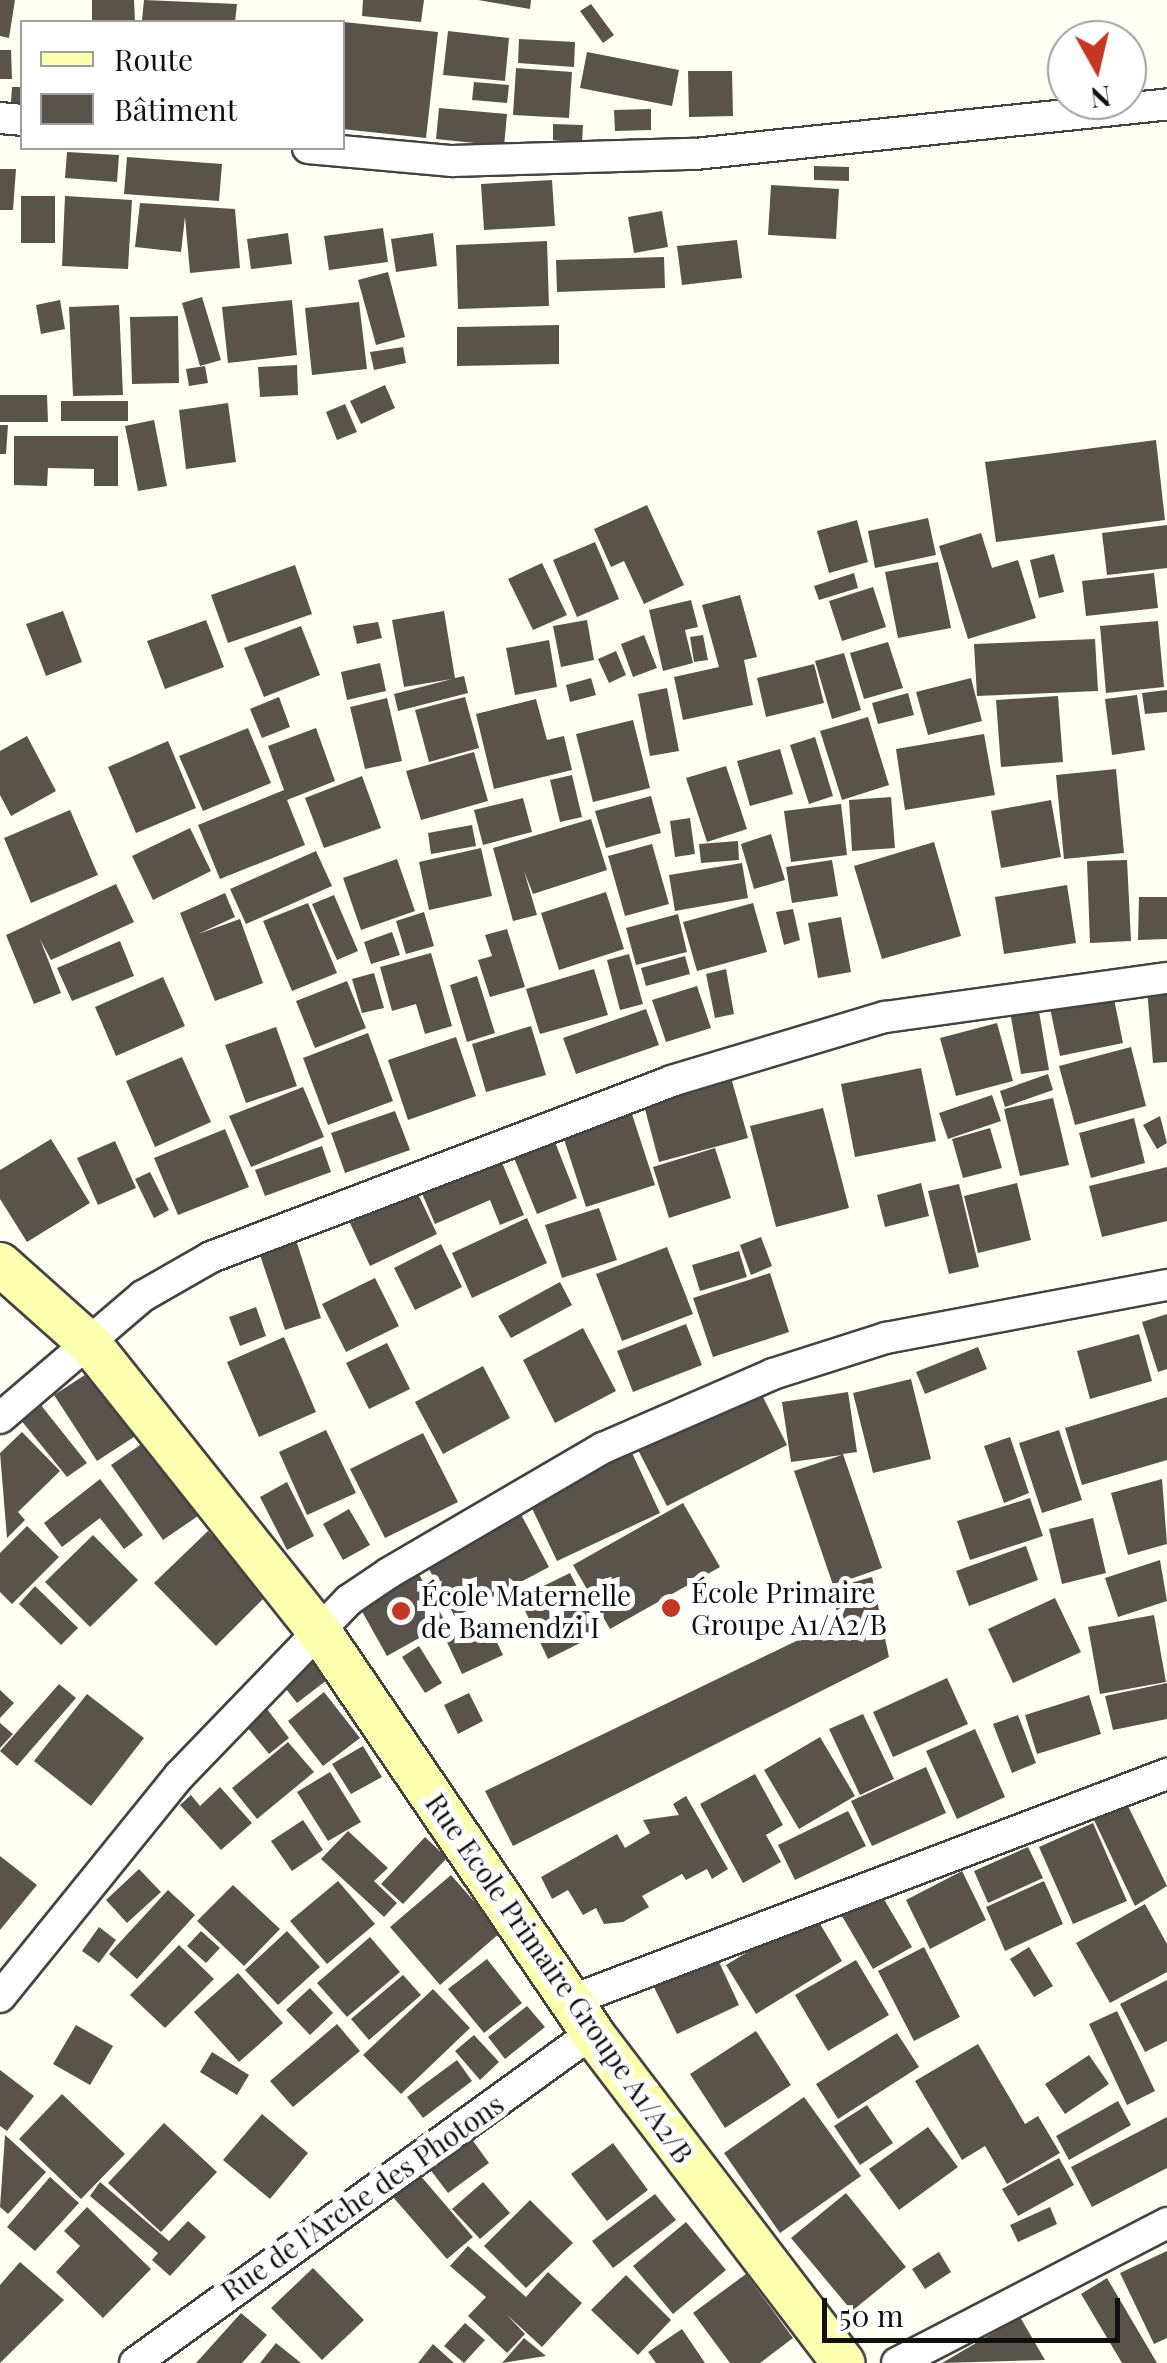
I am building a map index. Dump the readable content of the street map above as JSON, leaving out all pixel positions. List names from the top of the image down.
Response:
{
  "streets": {
    "street": ["Rue Ecole Primaire Groupe A1/A2/B", "Rue de l'Arche des Photons"]
  },
  "crossings": [
    ["Rue Ecole Primaire Groupe A1/A2/B", "Rue de l'Arche des Photons"]
  ],
  "places": ["École Primaire Groupe A1/A2/B", "École Maternelle de Bamendzi I"],
  "legend": ["Route", "Bâtiment"],
  "scale_bar": "50 m",
  "north": "bottom"
}
